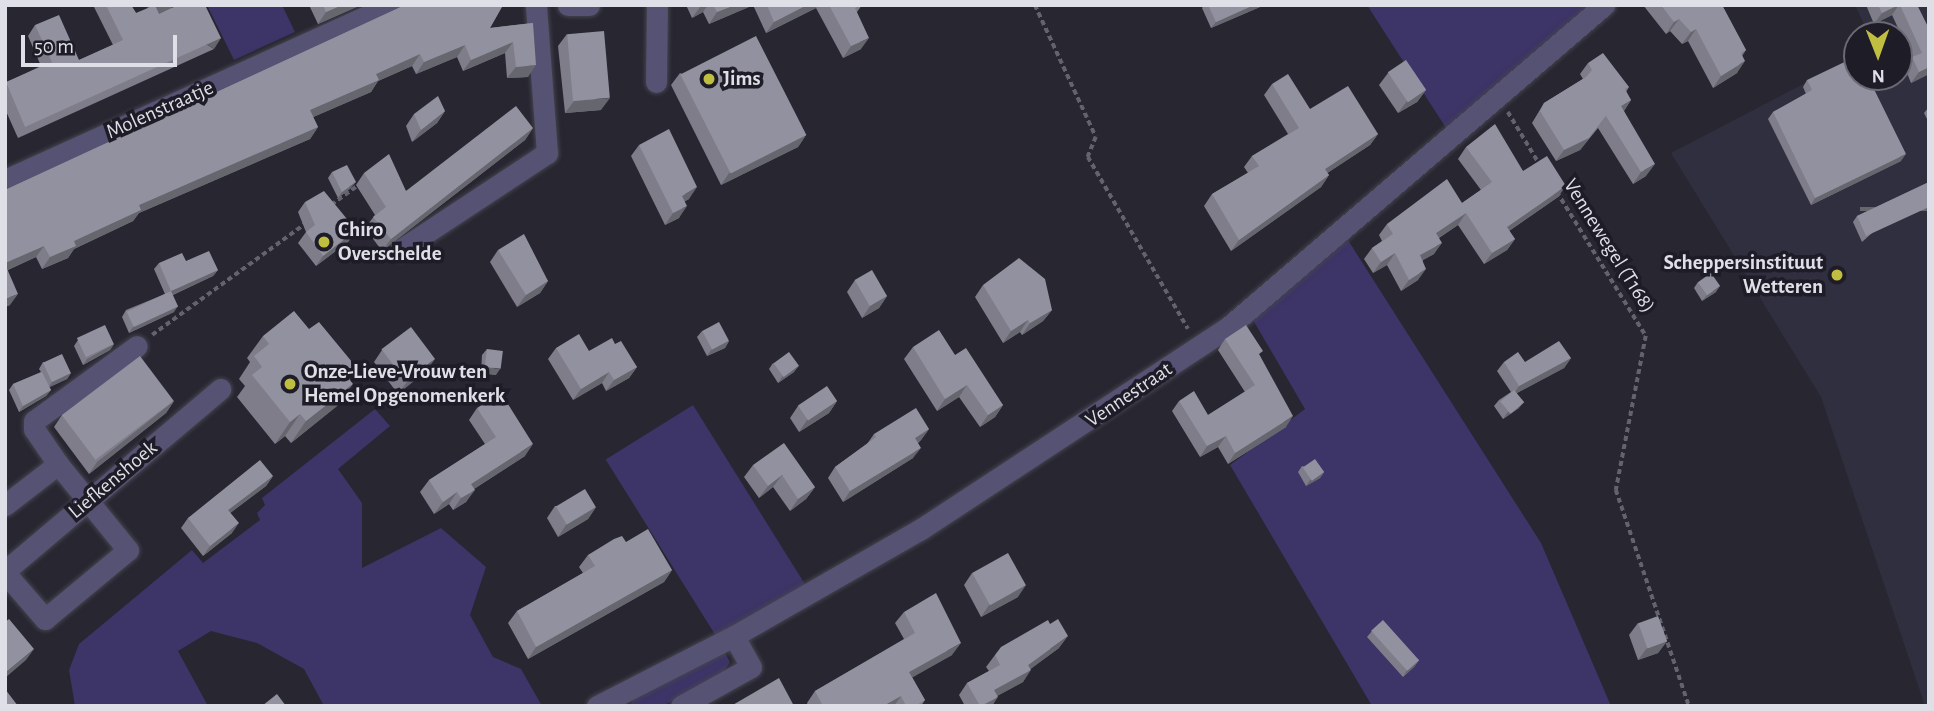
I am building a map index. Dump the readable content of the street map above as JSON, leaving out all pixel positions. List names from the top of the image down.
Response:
{
  "streets": {
    "street": ["Molenstraatje", "Vennestraat", "Liefkenshoek"],
    "path": ["Vennewegel (T168)"]
  },
  "crossings": [
    ["Vennewegel (T168)", "Vennestraat"]
  ],
  "places": [
    "Jims",
    "Chiro Overschelde",
    "Scheppersinstituut Wetteren",
    "Onze-Lieve-Vrouw ten Hemel Opgenomenkerk"
  ],
  "scale_bar": "50 m",
  "north": "bottom"
}
